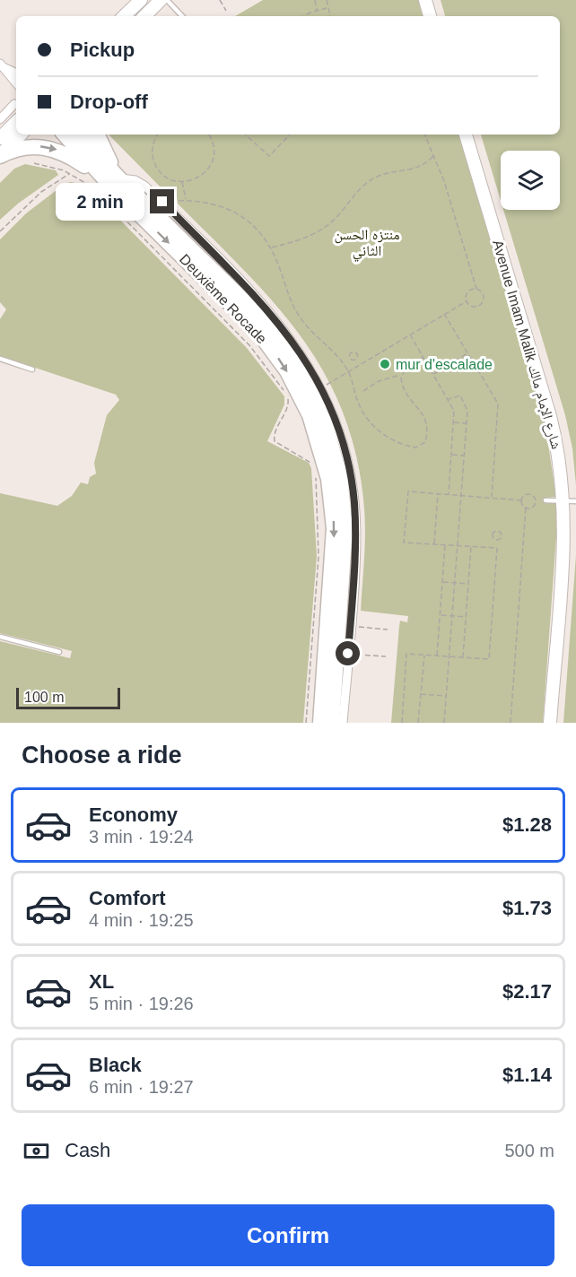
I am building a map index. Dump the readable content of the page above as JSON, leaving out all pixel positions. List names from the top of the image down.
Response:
{
  "streets": {
    "highway": ["Deuxième Rocade"],
    "main road": ["Avenue Imam Malik شارع الإمام مالك"]
  },
  "parks": ["منتزه الحسن الثاني"],
  "places": ["mur d'escalade"],
  "scale_bar": "100 m",
  "page": {
    "banner": ["Pickup", "Drop-off"],
    "bubble": "2 min",
    "scale": "100 m",
    "heading": "Choose a ride",
    "list": [
      {
        "name": "Economy",
        "note": "3 min · 19:24",
        "value": "$1.28"
      },
      {
        "name": "Comfort",
        "note": "4 min · 19:25",
        "value": "$1.73"
      },
      {
        "name": "XL",
        "note": "5 min · 19:26",
        "value": "$2.17"
      },
      {
        "name": "Black",
        "note": "6 min · 19:27",
        "value": "$1.14"
      }
    ],
    "pay": ["Cash", "500 m"],
    "buttons": "Confirm"
  }
}
